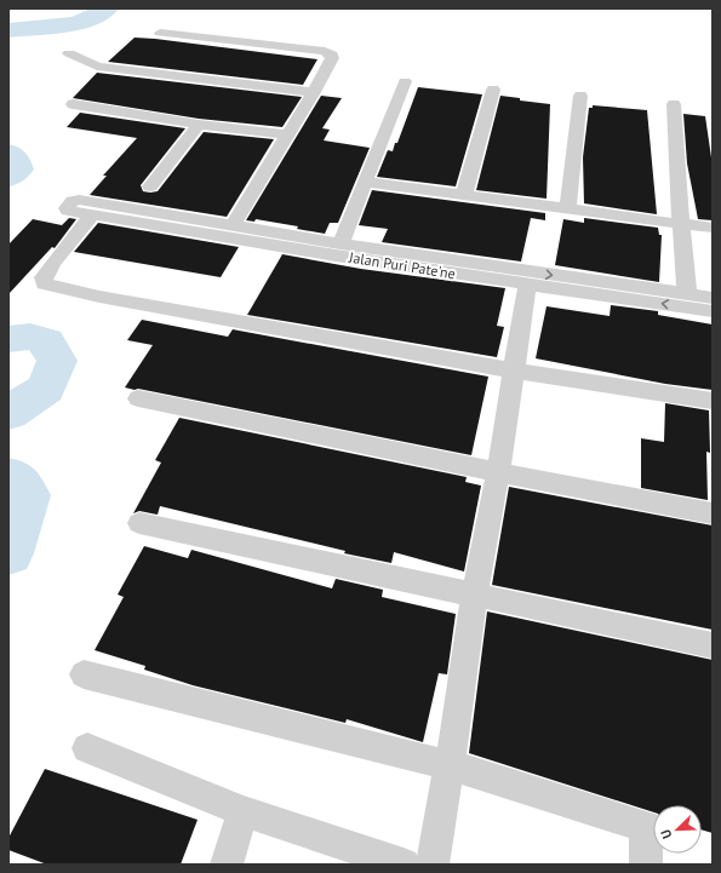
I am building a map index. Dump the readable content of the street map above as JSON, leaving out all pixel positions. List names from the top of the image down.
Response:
{
  "streets": {
    "street": ["Jalan Puri Pate'ne"]
  },
  "north": "bottom left"
}
